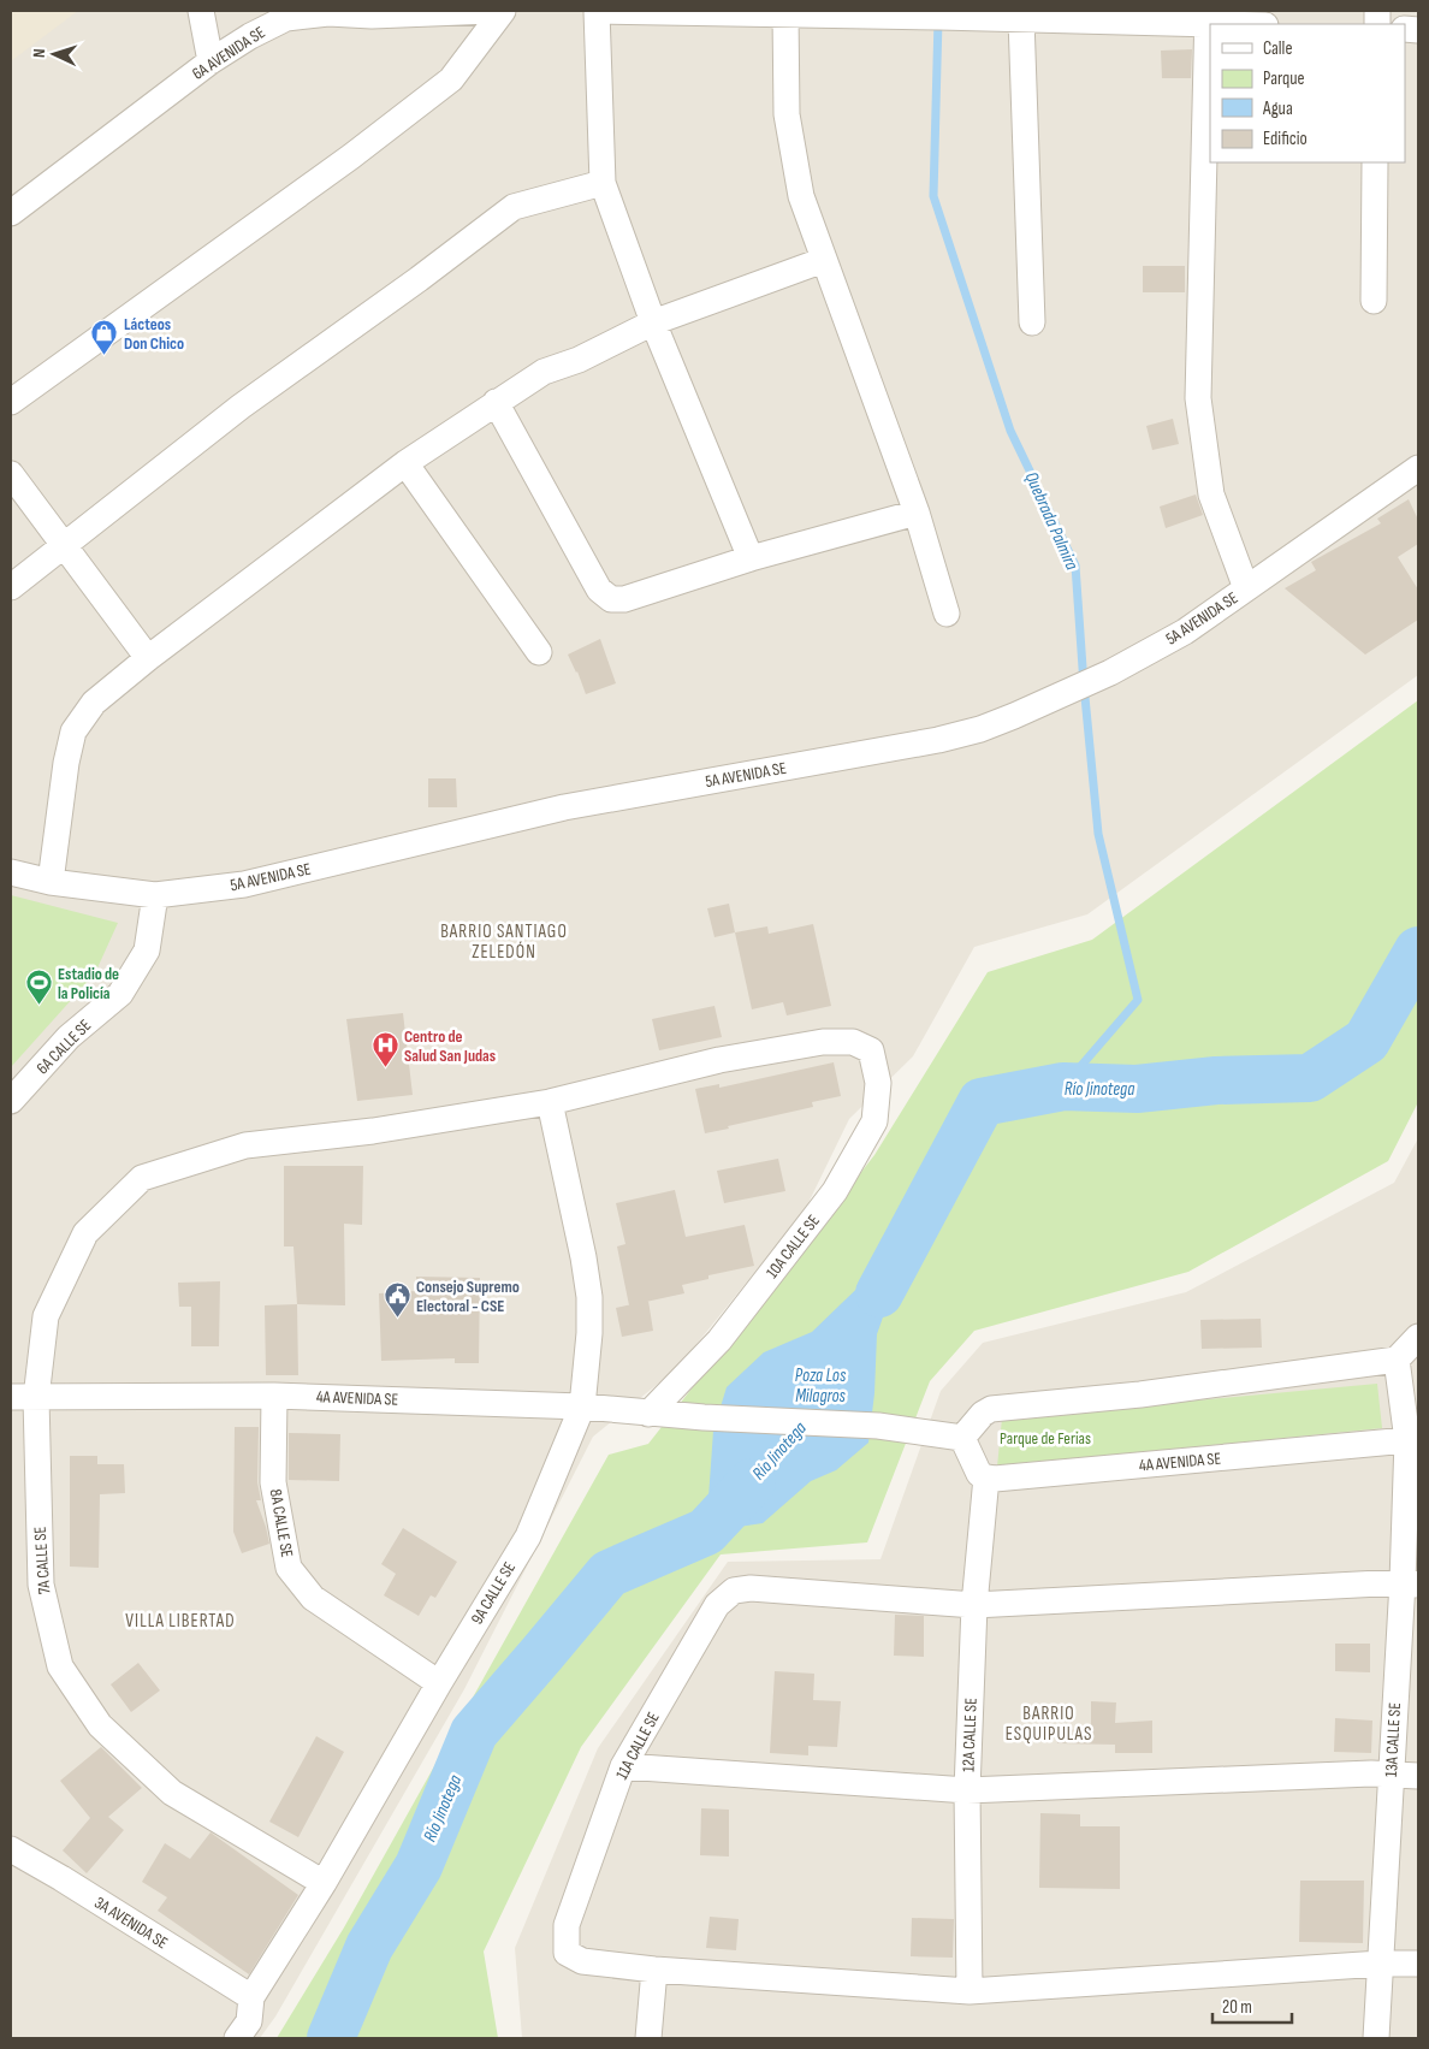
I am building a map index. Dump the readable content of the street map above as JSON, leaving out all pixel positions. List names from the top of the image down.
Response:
{
  "streets": {
    "street": [
      "6A AVENIDA SE",
      "5A AVENIDA SE",
      "6A CALLE SE",
      "10A CALLE SE",
      "4A AVENIDA SE",
      "8A CALLE SE",
      "7A CALLE SE",
      "9A CALLE SE",
      "12A CALLE SE",
      "13A CALLE SE",
      "11A CALLE SE",
      "3A AVENIDA SE"
    ]
  },
  "crossings": [
    ["5A AVENIDA SE", "6A CALLE SE"],
    ["10A CALLE SE", "4A AVENIDA SE"],
    ["10A CALLE SE", "7A CALLE SE"],
    ["10A CALLE SE", "9A CALLE SE"],
    ["4A AVENIDA SE", "8A CALLE SE"],
    ["4A AVENIDA SE", "7A CALLE SE"],
    ["4A AVENIDA SE", "9A CALLE SE"],
    ["4A AVENIDA SE", "12A CALLE SE"],
    ["4A AVENIDA SE", "13A CALLE SE"],
    ["8A CALLE SE", "9A CALLE SE"],
    ["7A CALLE SE", "9A CALLE SE"],
    ["9A CALLE SE", "3A AVENIDA SE"],
    ["12A CALLE SE", "11A CALLE SE"]
  ],
  "districts": ["BARRIO SANTIAGO ZELEDÓN", "VILLA LIBERTAD", "BARRIO ESQUIPULAS"],
  "water": ["Quebrada Palmira", "Río Jinotega", "Poza Los Milagros"],
  "parks": ["Parque de Ferias"],
  "places": {
    "shop": ["Lácteos Don Chico"],
    "sports": ["Estadio de la Policía"],
    "hospital": ["Centro de Salud San Judas"],
    "public building": ["Consejo Supremo Electoral - CSE"]
  },
  "legend": [
    "Calle",
    "Parque",
    "Agua",
    "Edificio"
  ],
  "scale_bar": "20 m",
  "north": "left"
}
